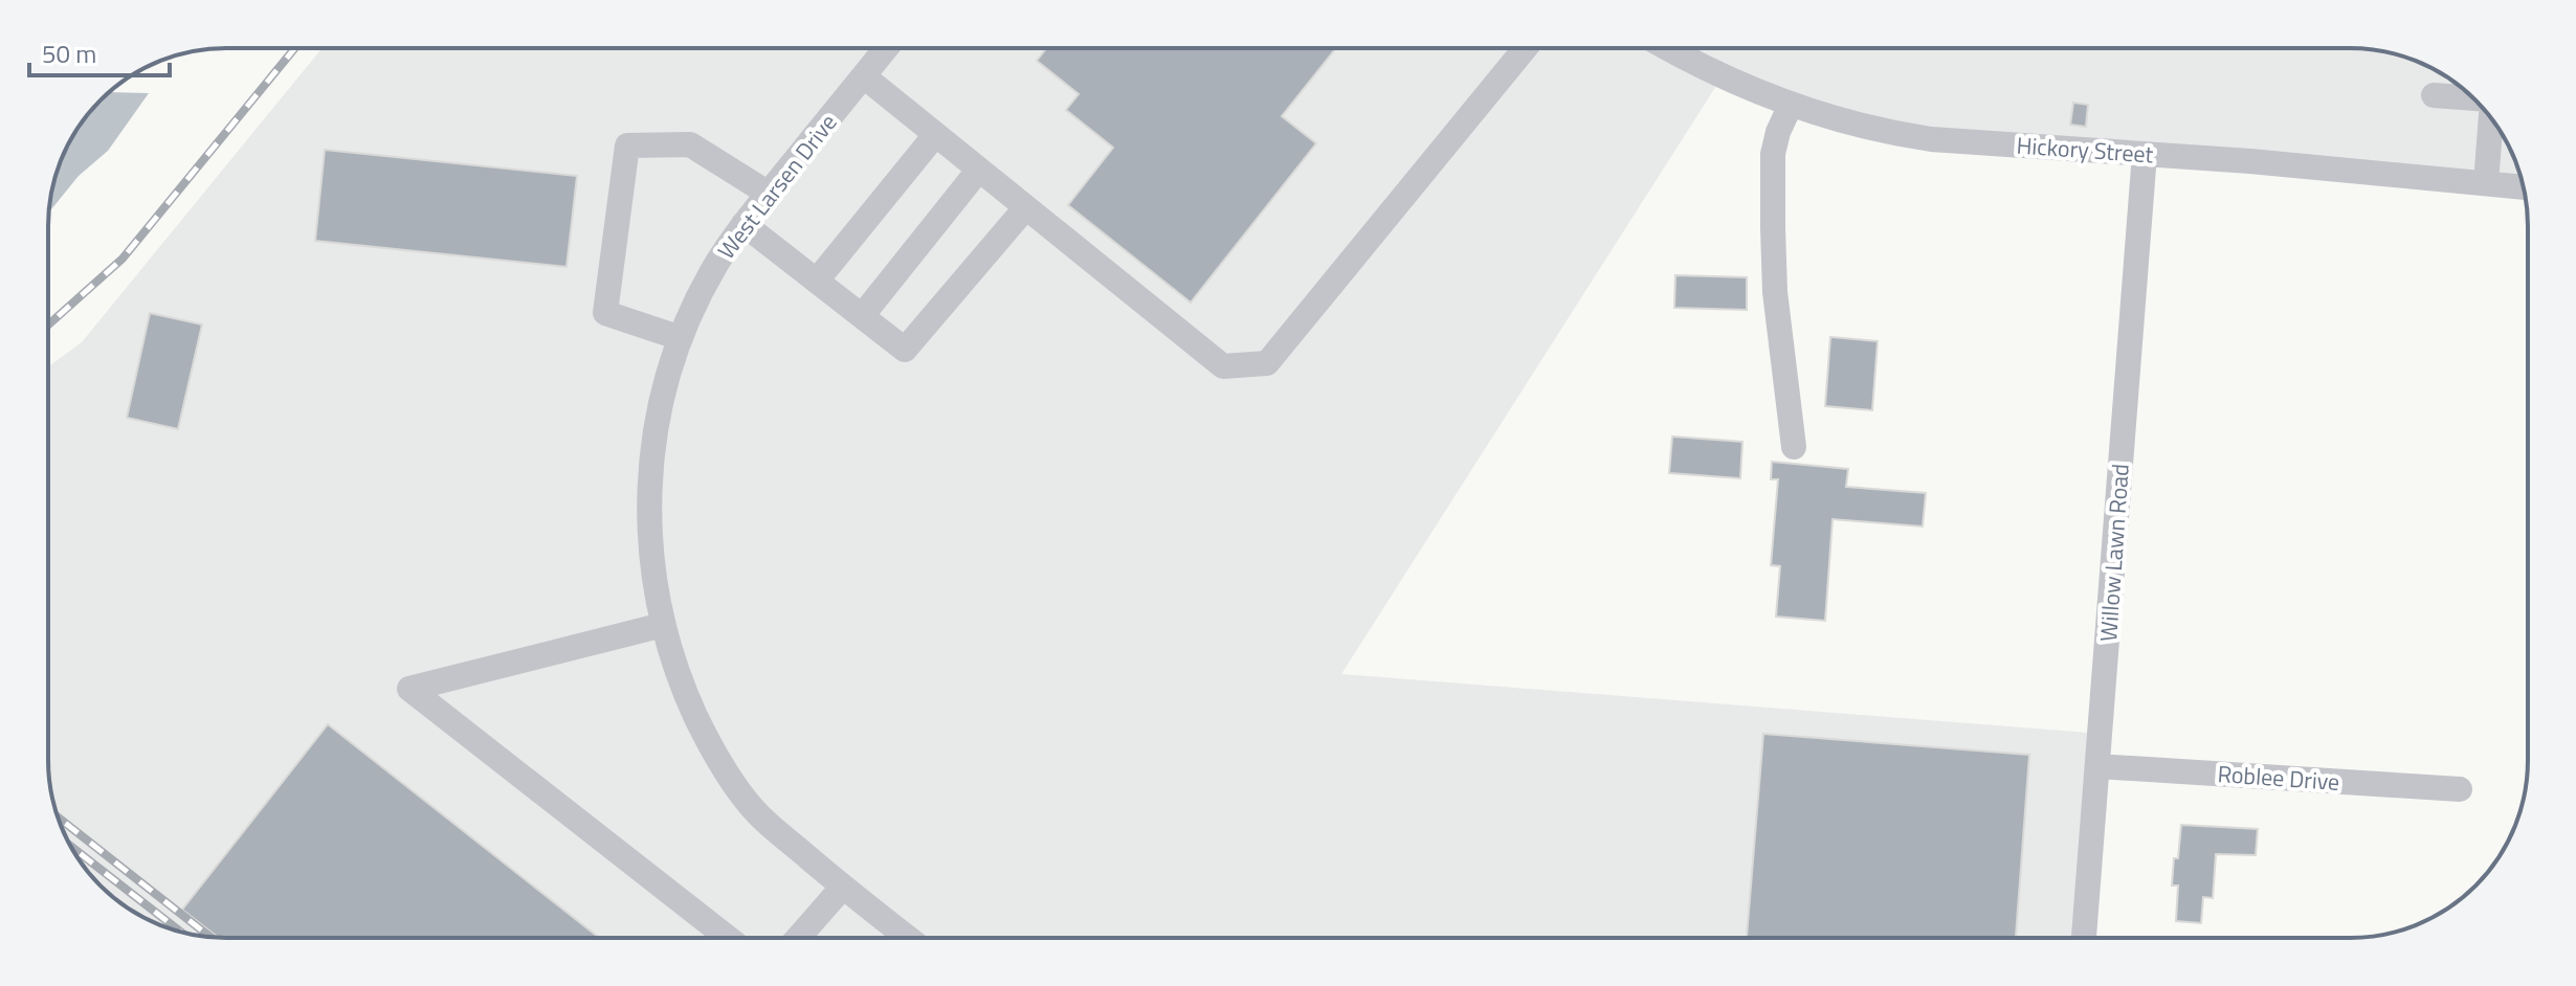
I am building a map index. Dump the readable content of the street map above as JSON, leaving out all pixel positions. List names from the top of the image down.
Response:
{
  "streets": {
    "street": [
      "Hickory Street",
      "West Larsen Drive",
      "Willow Lawn Road",
      "Roblee Drive"
    ]
  },
  "crossings": [
    ["Hickory Street", "Willow Lawn Road"],
    ["Willow Lawn Road", "Roblee Drive"]
  ],
  "scale_bar": "50 m"
}
